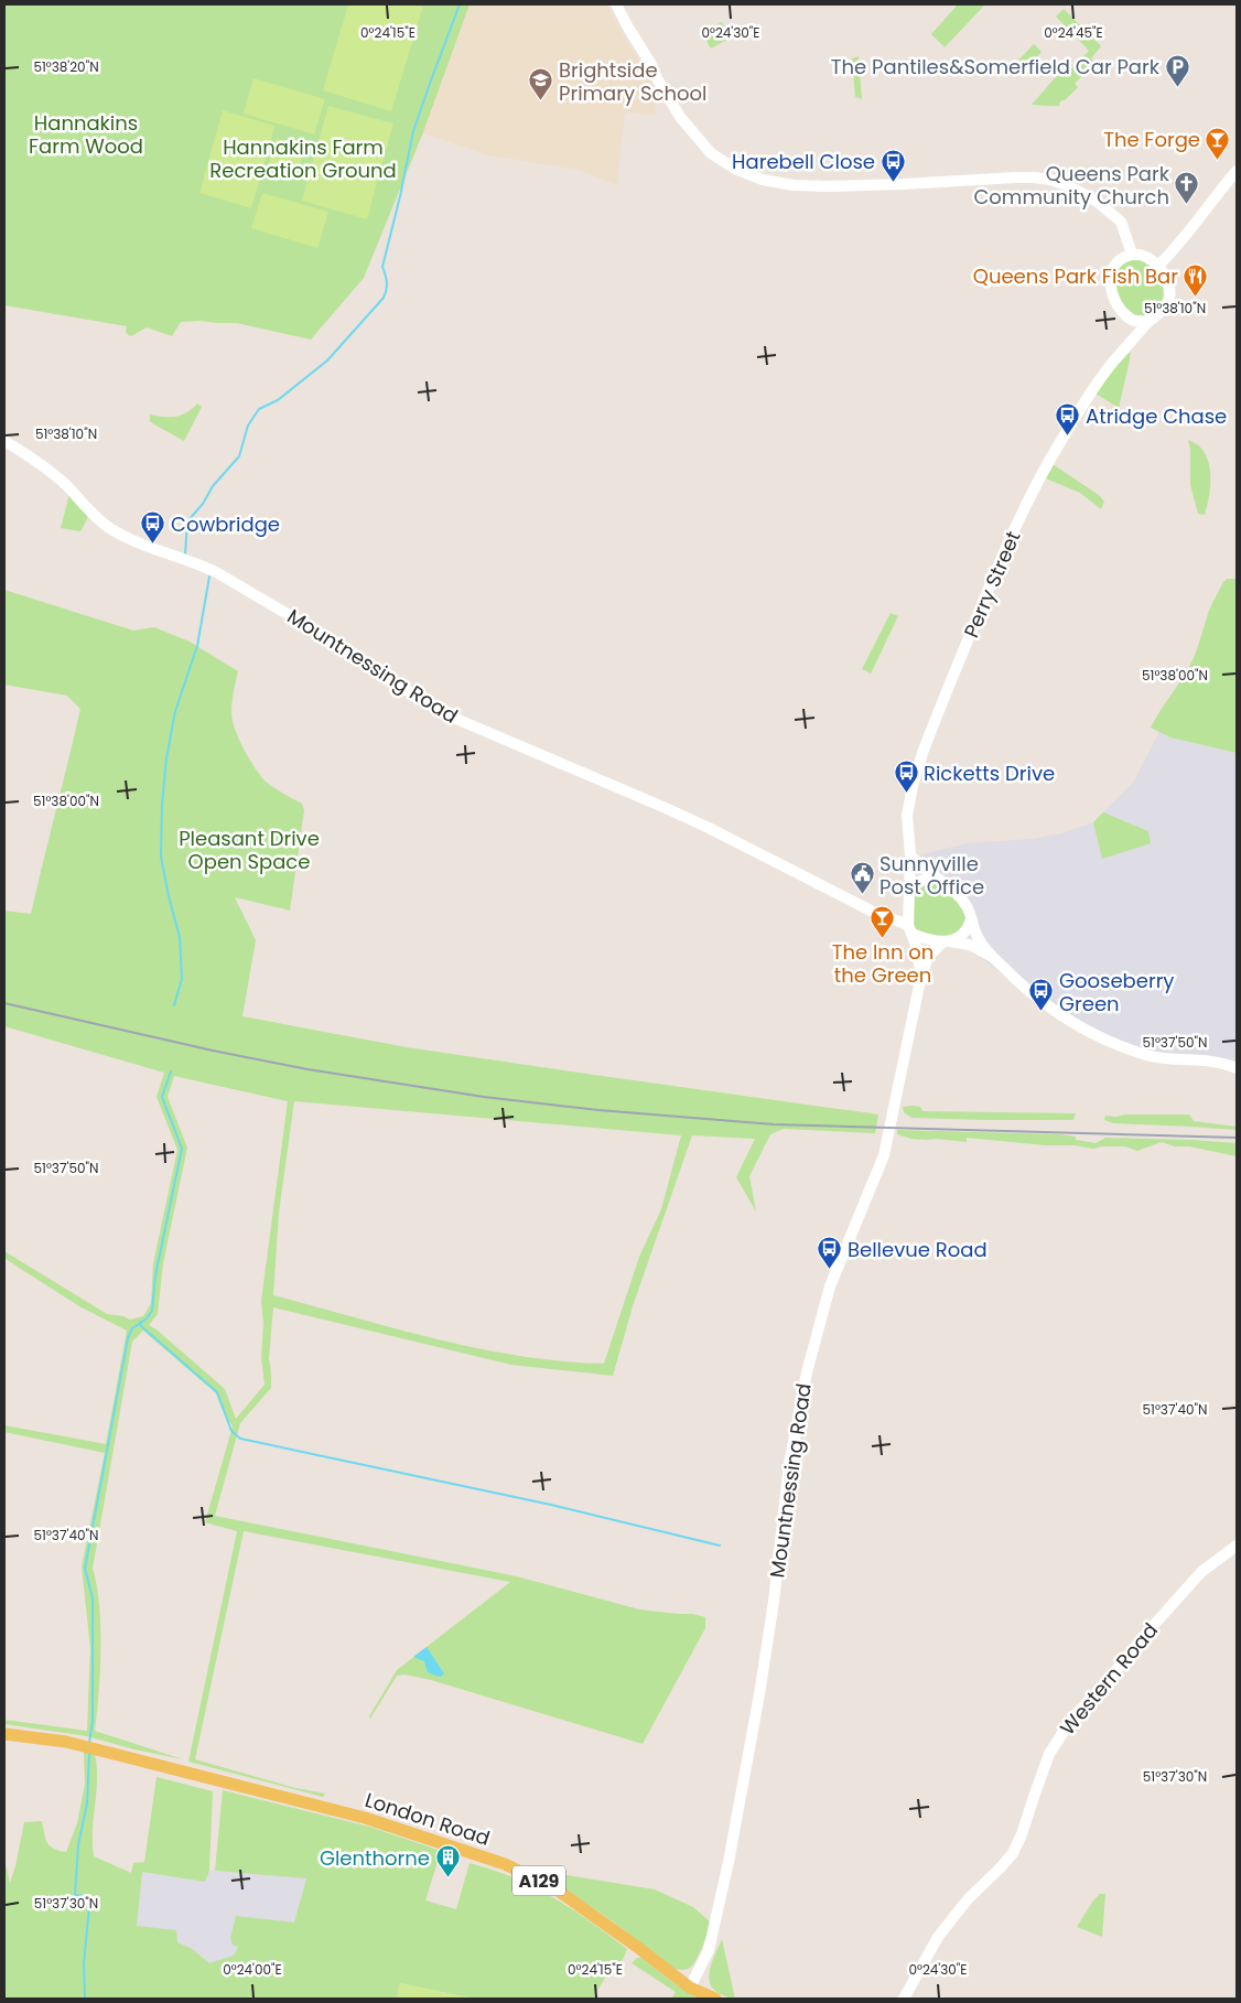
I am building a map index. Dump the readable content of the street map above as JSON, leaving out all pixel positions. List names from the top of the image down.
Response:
{
  "streets": {
    "main road": ["London Road", "A129"],
    "street": ["Perry Street", "Mountnessing Road", "Western Road"]
  },
  "crossings": [
    ["Perry Street", "Mountnessing Road"],
    ["Mountnessing Road", "London Road"]
  ],
  "parks": ["Hannakins Farm Wood", "Hannakins Farm Recreation Ground", "Pleasant Drive Open Space"],
  "places": {
    "parking": ["The Pantiles&Somerfield Car Park"],
    "school or university": ["Brightside Primary School"],
    "bar": ["The Forge", "The Inn on the Green"],
    "bus stop": [
      "Harebell Close",
      "Atridge Chase",
      "Cowbridge",
      "Ricketts Drive",
      "Gooseberry Green",
      "Bellevue Road"
    ],
    "church": ["Queens Park Community Church"],
    "restaurant": ["Queens Park Fish Bar"],
    "public building": ["Sunnyville Post Office"],
    "building": ["Glenthorne"]
  },
  "coordinates": [
    "0°24'15\"E",
    "0°24'30\"E",
    "0°24'45\"E",
    "51°38'20\"N",
    "51°38'10\"N",
    "51°38'00\"N",
    "51°37'50\"N",
    "51°37'40\"N",
    "51°37'30\"N",
    "0°24'00\"E"
  ]
}
